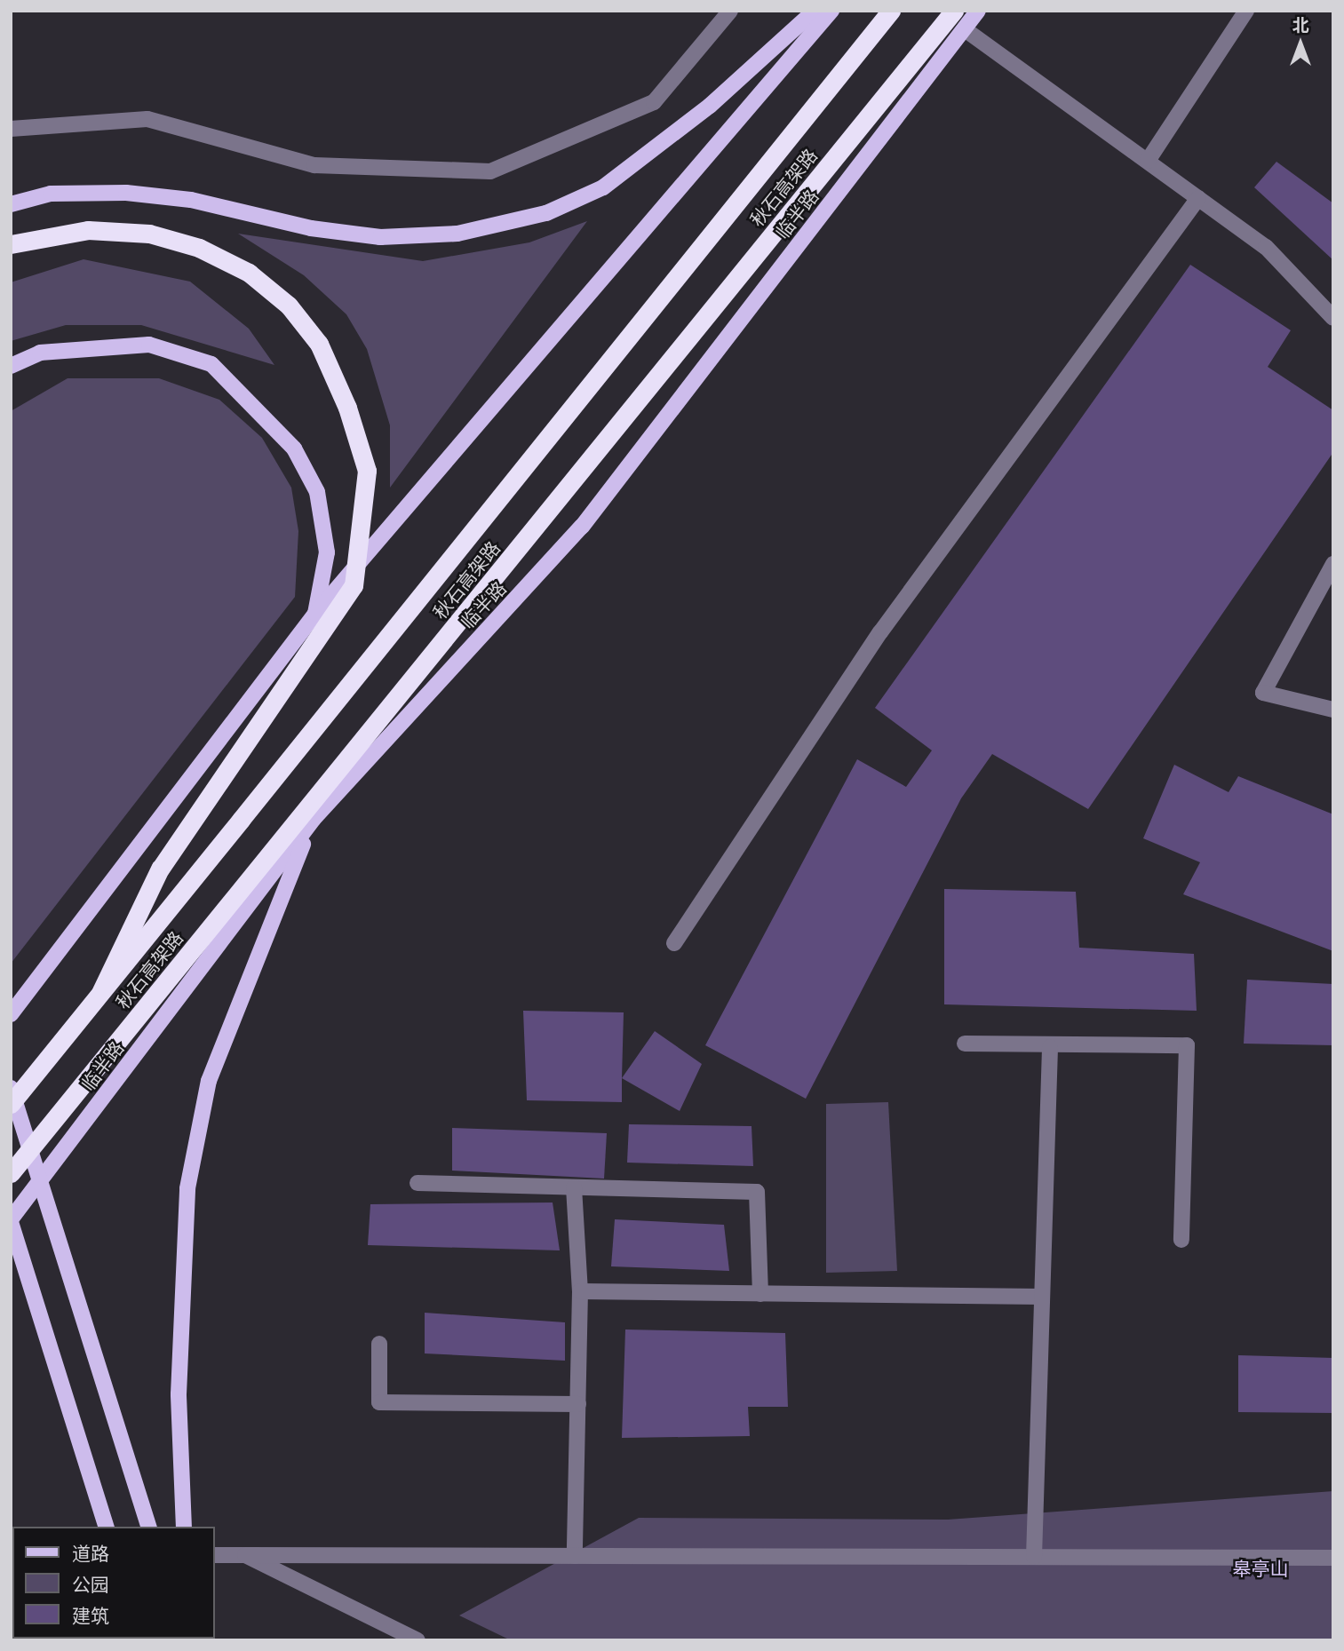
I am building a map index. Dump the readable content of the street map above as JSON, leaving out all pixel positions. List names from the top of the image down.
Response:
{
  "streets": {
    "highway": ["秋石高架路"],
    "main road": ["临半路"]
  },
  "parks": ["皋亭山"],
  "legend": ["道路", "公园", "建筑"],
  "north": "top"
}
